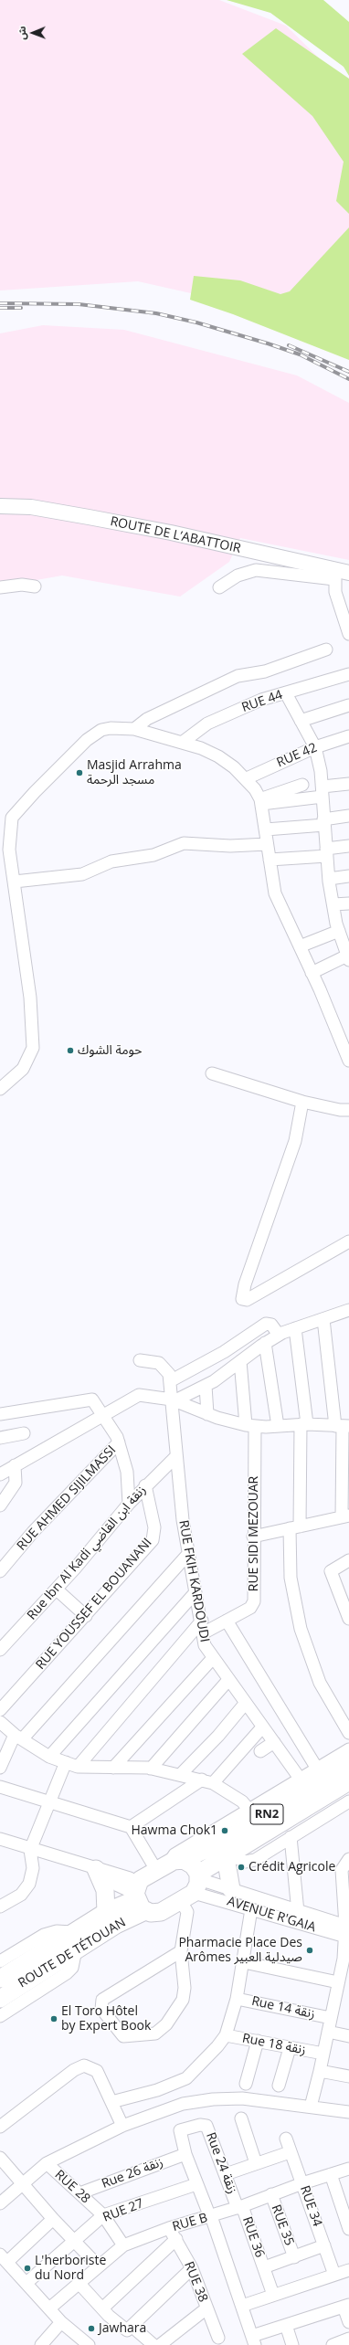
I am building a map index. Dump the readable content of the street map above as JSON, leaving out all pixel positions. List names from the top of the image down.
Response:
{
  "streets": {
    "highway": ["RN2", "ROUTE DE TÉTOUAN"],
    "main road": ["ROUTE DE L’ABATTOIR"],
    "street": [
      "RUE 44",
      "RUE 42",
      "RUE AHMED SIJILMASSI",
      "RUE SIDI MEZOUAR",
      "Rue Ibn Al Kadi زنقة ابن القاضي",
      "RUE FKIH KARDOUDI",
      "RUE YOUSSEF EL BOUANANI",
      "AVENUE R'GAIA",
      "Rue 14 زنقة",
      "Rue 18 زنقة",
      "Rue 24 زنقة",
      "Rue 26 زنقة",
      "RUE 28",
      "RUE 34",
      "RUE 27",
      "RUE B",
      "RUE 35",
      "RUE 36",
      "RUE 38"
    ]
  },
  "crossings": [
    ["RUE SIDI MEZOUAR", "RUE FKIH KARDOUDI"],
    ["Rue Ibn Al Kadi زنقة ابن القاضي", "RUE FKIH KARDOUDI"],
    ["Rue Ibn Al Kadi زنقة ابن القاضي", "RUE YOUSSEF EL BOUANANI"],
    ["AVENUE R'GAIA", "ROUTE DE TÉTOUAN"],
    ["Rue 24 زنقة", "Rue 26 زنقة"],
    ["Rue 24 زنقة", "RUE B"],
    ["Rue 24 زنقة", "RUE 36"],
    ["Rue 26 زنقة", "RUE 28"],
    ["RUE 28", "RUE 27"],
    ["RUE 28", "RUE B"],
    ["RUE 34", "RUE B"],
    ["RUE B", "RUE 35"],
    ["RUE B", "RUE 36"],
    ["RUE B", "RUE 38"]
  ],
  "places": [
    "Masjid Arrahma مسجد الرحمة",
    "حومة الشوك",
    "Hawma Chok1",
    "Crédit Agricole",
    "Pharmacie Place Des Arômes صيدلية العبير",
    "El Toro Hôtel by Expert Book",
    "L'herboriste du Nord",
    "Jawhara"
  ],
  "north": "left"
}
